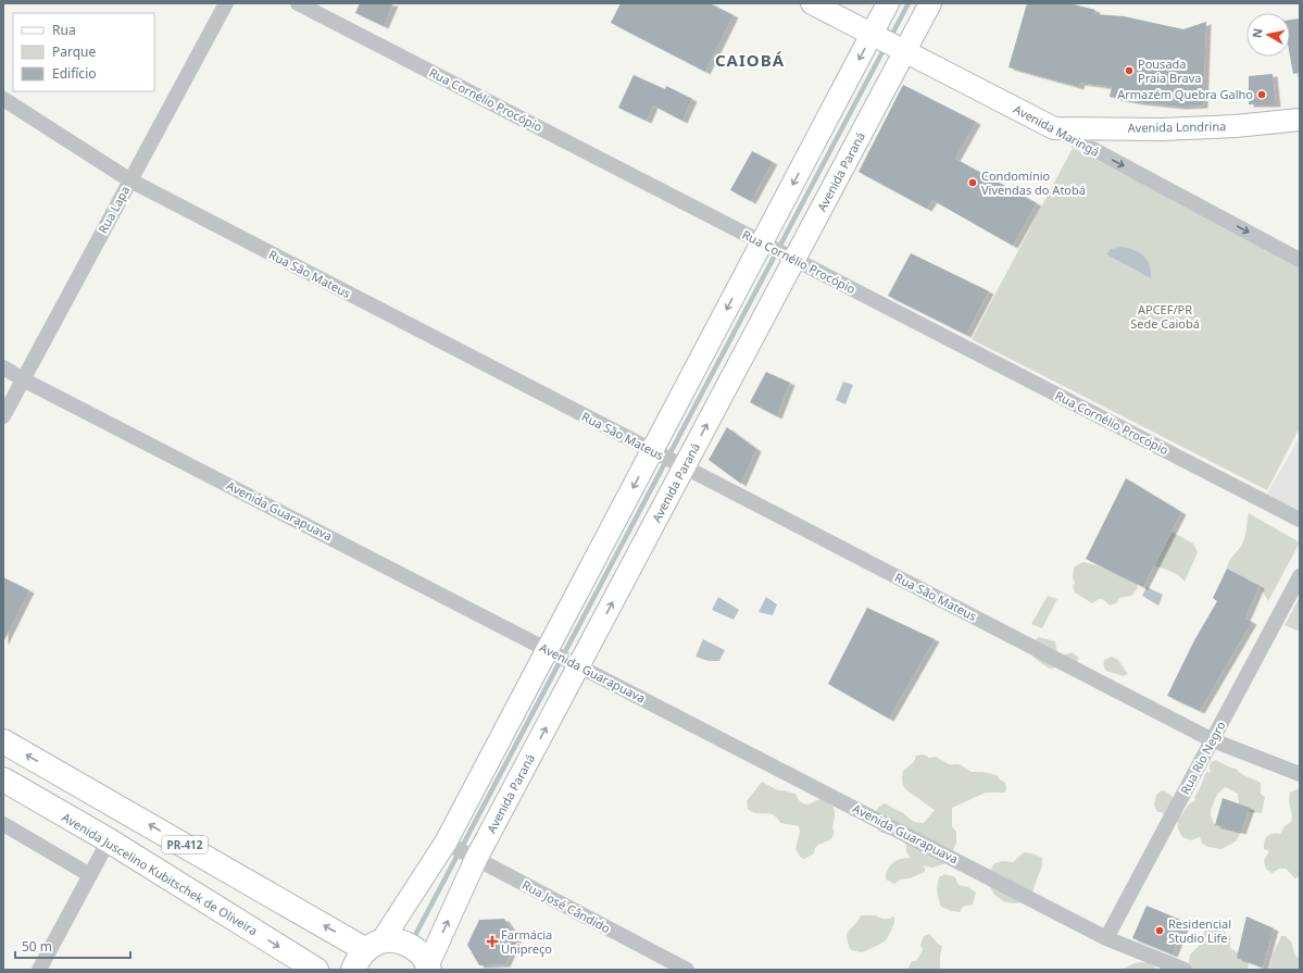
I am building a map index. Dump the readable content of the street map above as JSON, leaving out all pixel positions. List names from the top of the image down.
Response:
{
  "streets": {
    "main road": ["PR-412", "Avenida Juscelino Kubitschek de Oliveira"],
    "street": [
      "Rua Cornélio Procópio",
      "Avenida Londrina",
      "Avenida Maringá",
      "Avenida Paraná",
      "Rua Lapa",
      "Rua São Mateus",
      "Avenida Guarapuava",
      "Rua Rio Negro",
      "Rua José Cândido"
    ]
  },
  "crossings": [
    ["Rua Cornélio Procópio", "Avenida Paraná"],
    ["Avenida Londrina", "Avenida Maringá"],
    ["Avenida Maringá", "Avenida Paraná"],
    ["Avenida Paraná", "Rua São Mateus"],
    ["Avenida Paraná", "Avenida Guarapuava"],
    ["Avenida Paraná", "PR-412"],
    ["Avenida Paraná", "Rua José Cândido"],
    ["Rua Lapa", "Rua São Mateus"],
    ["Rua Lapa", "Avenida Guarapuava"],
    ["Rua São Mateus", "Rua Rio Negro"],
    ["Avenida Guarapuava", "Rua Rio Negro"]
  ],
  "one_way": ["Avenida Maringá"],
  "districts": ["CAIOBÁ"],
  "parks": ["APCEF/PR Sede Caiobá"],
  "places": {
    "other": [
      "Pousada Praia Brava",
      "Armazém Quebra Galho",
      "Condomínio Vivendas do Atobá",
      "Residencial Studio Life"
    ],
    "health": ["Farmácia Unipreço"]
  },
  "legend": ["Rua", "Parque", "Edifício"],
  "scale_bar": "50 m",
  "north": "left"
}
